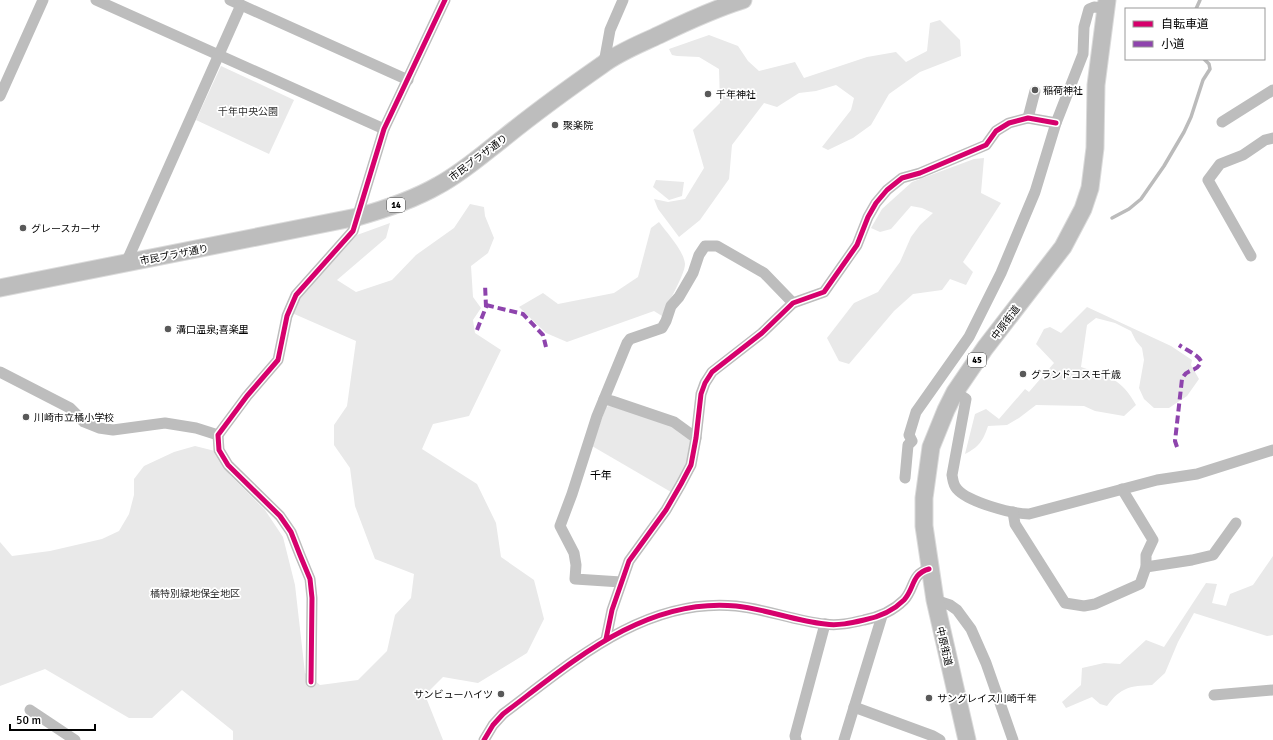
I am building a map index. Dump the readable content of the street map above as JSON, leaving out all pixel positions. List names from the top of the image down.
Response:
{
  "streets": {
    "main road": [
      "市民プラザ通り",
      "14",
      "中原街道",
      "45"
    ]
  },
  "districts": ["千年"],
  "parks": ["千年中央公園", "橘特別緑地保全地区"],
  "places": [
    "稲荷神社",
    "千年神社",
    "聚楽院",
    "グレースカーサ",
    "溝口温泉;喜楽里",
    "グランドコスモ千歳",
    "川崎市立橘小学校",
    "サンビューハイツ",
    "サングレイス川崎千年"
  ],
  "legend": ["自転車道", "小道"],
  "scale_bar": "50 m"
}
